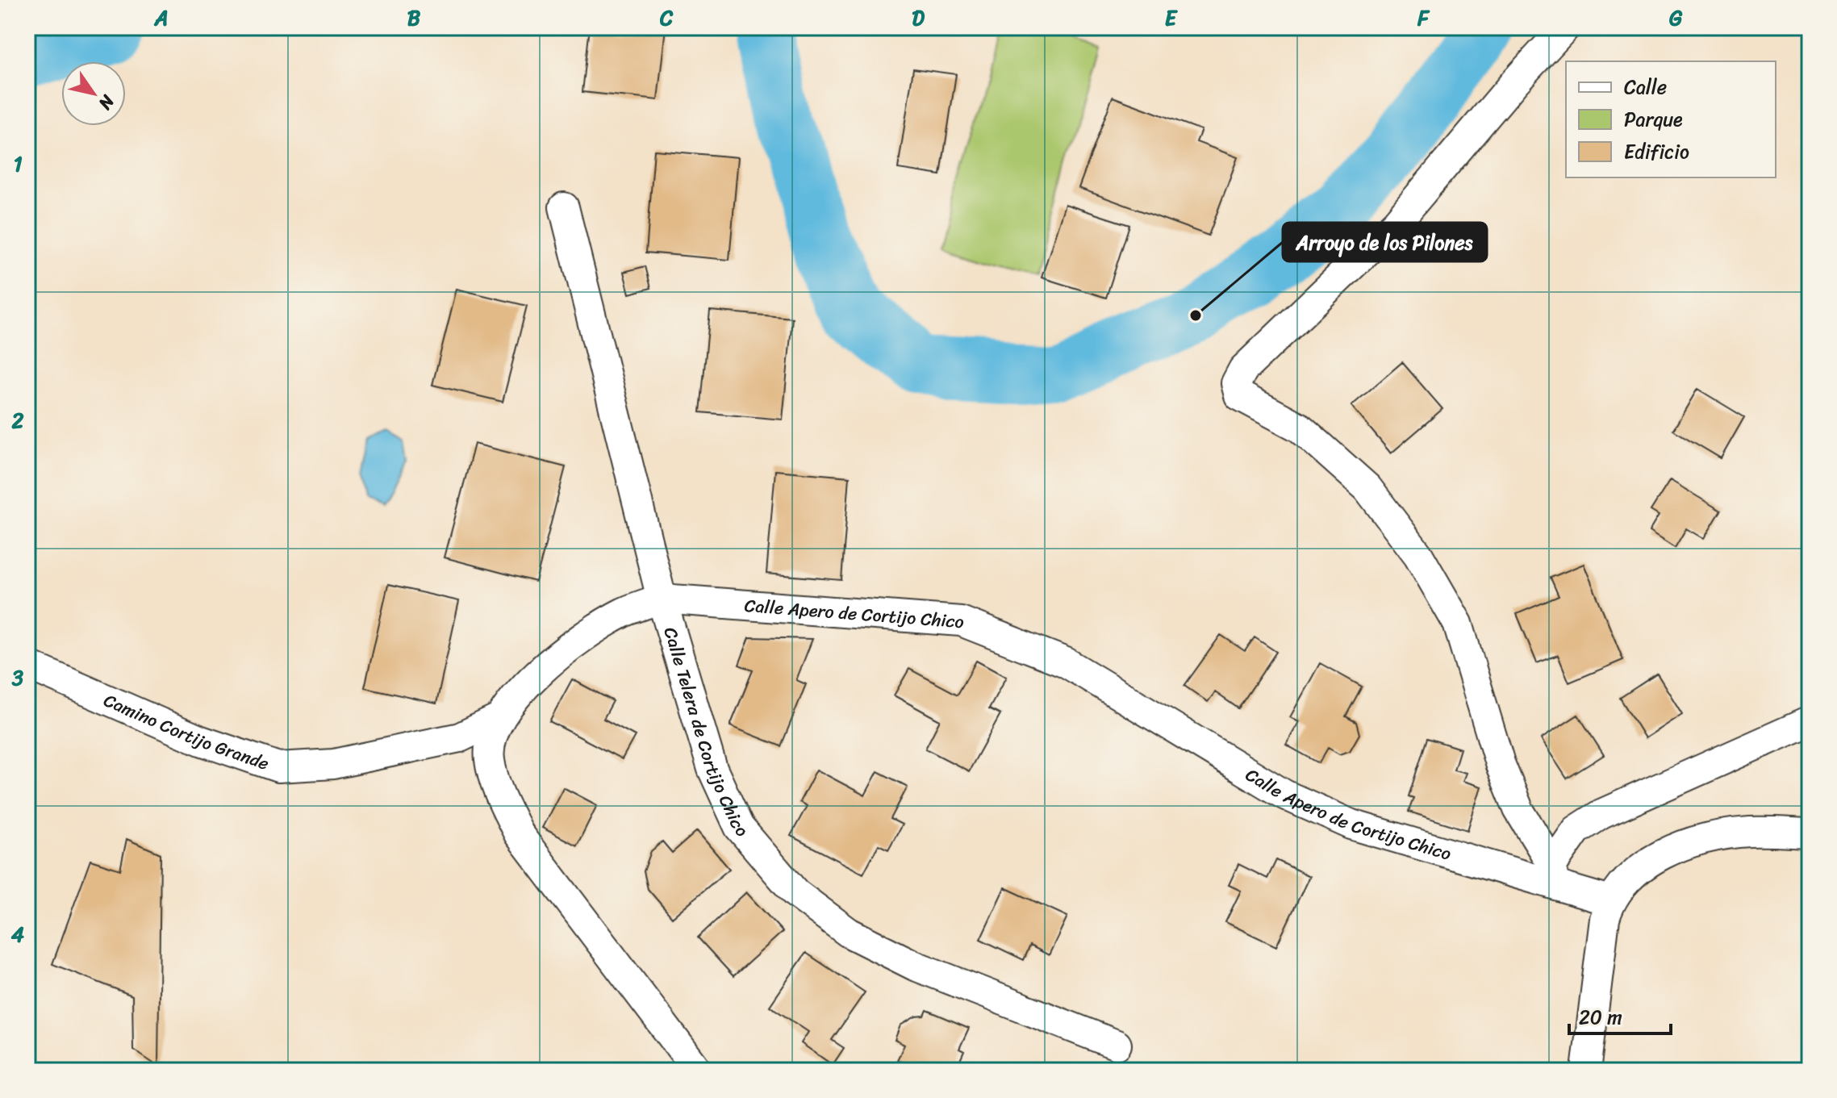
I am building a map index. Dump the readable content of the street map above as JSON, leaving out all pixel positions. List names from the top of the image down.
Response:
{
  "streets": {
    "street": ["Calle Apero de Cortijo Chico", "Calle Telera de Cortijo Chico", "Camino Cortijo Grande"]
  },
  "crossings": [
    ["Calle Apero de Cortijo Chico", "Calle Telera de Cortijo Chico"],
    ["Calle Apero de Cortijo Chico", "Camino Cortijo Grande"]
  ],
  "places": ["Arroyo de los Pilones"],
  "legend": ["Calle", "Parque", "Edificio"],
  "scale_bar": "20 m",
  "north": "bottom right",
  "grid": {
    "columns": [
      "A",
      "B",
      "C",
      "D",
      "E",
      "F",
      "G"
    ],
    "rows": [
      "1",
      "2",
      "3",
      "4"
    ]
  }
}
